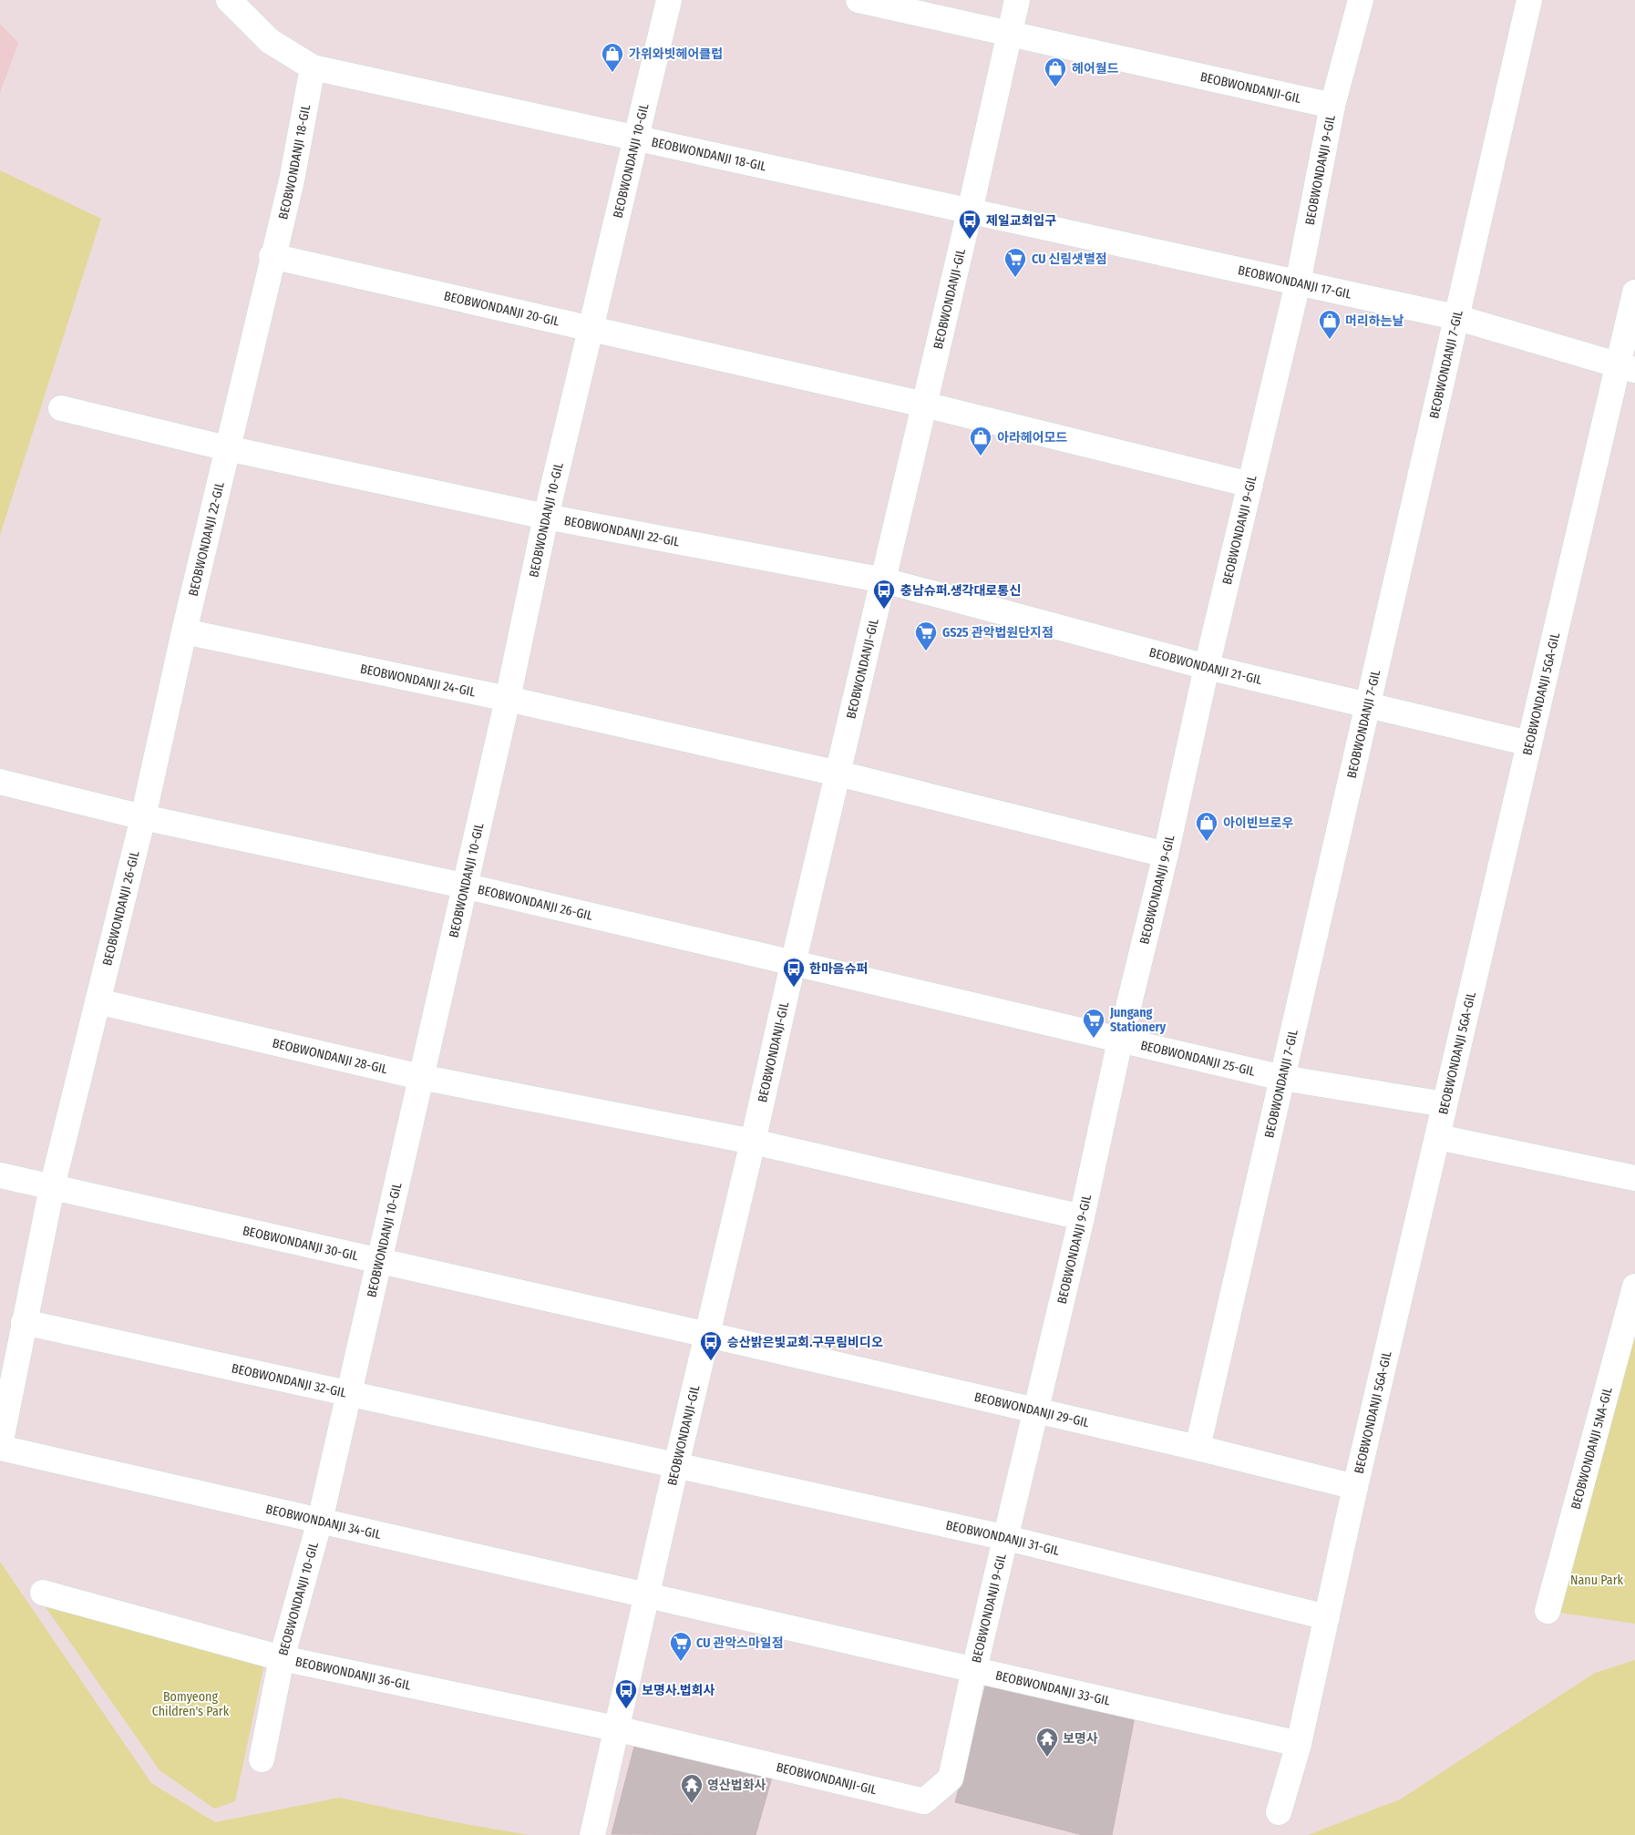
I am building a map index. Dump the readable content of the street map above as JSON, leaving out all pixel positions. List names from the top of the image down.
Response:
{
  "streets": {
    "street": [
      "BEOBWONDANJI-GIL",
      "BEOBWONDANJI 18-GIL",
      "BEOBWONDANJI 10-GIL",
      "BEOBWONDANJI 9-GIL",
      "BEOBWONDANJI 17-GIL",
      "BEOBWONDANJI 20-GIL",
      "BEOBWONDANJI 7-GIL",
      "BEOBWONDANJI 22-GIL",
      "BEOBWONDANJI 21-GIL",
      "BEOBWONDANJI 24-GIL",
      "BEOBWONDANJI 5GA-GIL",
      "BEOBWONDANJI 26-GIL",
      "BEOBWONDANJI 28-GIL",
      "BEOBWONDANJI 25-GIL",
      "BEOBWONDANJI 30-GIL",
      "BEOBWONDANJI 32-GIL",
      "BEOBWONDANJI 29-GIL",
      "BEOBWONDANJI 5NA-GIL",
      "BEOBWONDANJI 34-GIL",
      "BEOBWONDANJI 31-GIL",
      "BEOBWONDANJI 36-GIL",
      "BEOBWONDANJI 33-GIL"
    ]
  },
  "crossings": [
    ["BEOBWONDANJI-GIL", "BEOBWONDANJI 18-GIL"],
    ["BEOBWONDANJI-GIL", "BEOBWONDANJI 9-GIL"],
    ["BEOBWONDANJI-GIL", "BEOBWONDANJI 17-GIL"],
    ["BEOBWONDANJI-GIL", "BEOBWONDANJI 20-GIL"],
    ["BEOBWONDANJI-GIL", "BEOBWONDANJI 22-GIL"],
    ["BEOBWONDANJI-GIL", "BEOBWONDANJI 21-GIL"],
    ["BEOBWONDANJI-GIL", "BEOBWONDANJI 24-GIL"],
    ["BEOBWONDANJI-GIL", "BEOBWONDANJI 26-GIL"],
    ["BEOBWONDANJI-GIL", "BEOBWONDANJI 28-GIL"],
    ["BEOBWONDANJI-GIL", "BEOBWONDANJI 25-GIL"],
    ["BEOBWONDANJI-GIL", "BEOBWONDANJI 30-GIL"],
    ["BEOBWONDANJI-GIL", "BEOBWONDANJI 32-GIL"],
    ["BEOBWONDANJI-GIL", "BEOBWONDANJI 29-GIL"],
    ["BEOBWONDANJI-GIL", "BEOBWONDANJI 34-GIL"],
    ["BEOBWONDANJI-GIL", "BEOBWONDANJI 31-GIL"],
    ["BEOBWONDANJI-GIL", "BEOBWONDANJI 36-GIL"],
    ["BEOBWONDANJI-GIL", "BEOBWONDANJI 33-GIL"],
    ["BEOBWONDANJI 18-GIL", "BEOBWONDANJI 10-GIL"],
    ["BEOBWONDANJI 18-GIL", "BEOBWONDANJI 17-GIL"],
    ["BEOBWONDANJI 18-GIL", "BEOBWONDANJI 20-GIL"],
    ["BEOBWONDANJI 10-GIL", "BEOBWONDANJI 20-GIL"],
    ["BEOBWONDANJI 10-GIL", "BEOBWONDANJI 22-GIL"],
    ["BEOBWONDANJI 10-GIL", "BEOBWONDANJI 24-GIL"],
    ["BEOBWONDANJI 10-GIL", "BEOBWONDANJI 26-GIL"],
    ["BEOBWONDANJI 10-GIL", "BEOBWONDANJI 28-GIL"],
    ["BEOBWONDANJI 10-GIL", "BEOBWONDANJI 30-GIL"],
    ["BEOBWONDANJI 10-GIL", "BEOBWONDANJI 32-GIL"],
    ["BEOBWONDANJI 10-GIL", "BEOBWONDANJI 34-GIL"],
    ["BEOBWONDANJI 10-GIL", "BEOBWONDANJI 36-GIL"],
    ["BEOBWONDANJI 9-GIL", "BEOBWONDANJI 17-GIL"],
    ["BEOBWONDANJI 9-GIL", "BEOBWONDANJI 21-GIL"],
    ["BEOBWONDANJI 9-GIL", "BEOBWONDANJI 25-GIL"],
    ["BEOBWONDANJI 9-GIL", "BEOBWONDANJI 29-GIL"],
    ["BEOBWONDANJI 9-GIL", "BEOBWONDANJI 31-GIL"],
    ["BEOBWONDANJI 9-GIL", "BEOBWONDANJI 33-GIL"],
    ["BEOBWONDANJI 17-GIL", "BEOBWONDANJI 7-GIL"],
    ["BEOBWONDANJI 17-GIL", "BEOBWONDANJI 5GA-GIL"],
    ["BEOBWONDANJI 7-GIL", "BEOBWONDANJI 21-GIL"],
    ["BEOBWONDANJI 7-GIL", "BEOBWONDANJI 25-GIL"],
    ["BEOBWONDANJI 7-GIL", "BEOBWONDANJI 29-GIL"],
    ["BEOBWONDANJI 22-GIL", "BEOBWONDANJI 21-GIL"],
    ["BEOBWONDANJI 22-GIL", "BEOBWONDANJI 24-GIL"],
    ["BEOBWONDANJI 21-GIL", "BEOBWONDANJI 5GA-GIL"],
    ["BEOBWONDANJI 5GA-GIL", "BEOBWONDANJI 25-GIL"],
    ["BEOBWONDANJI 5GA-GIL", "BEOBWONDANJI 29-GIL"],
    ["BEOBWONDANJI 5GA-GIL", "BEOBWONDANJI 31-GIL"],
    ["BEOBWONDANJI 5GA-GIL", "BEOBWONDANJI 33-GIL"],
    ["BEOBWONDANJI 26-GIL", "BEOBWONDANJI 28-GIL"],
    ["BEOBWONDANJI 26-GIL", "BEOBWONDANJI 25-GIL"],
    ["BEOBWONDANJI 30-GIL", "BEOBWONDANJI 29-GIL"],
    ["BEOBWONDANJI 32-GIL", "BEOBWONDANJI 31-GIL"],
    ["BEOBWONDANJI 34-GIL", "BEOBWONDANJI 33-GIL"]
  ],
  "parks": ["Nanu Park", "Bomyeong Children's Park"],
  "places": {
    "shop": [
      "가위와빗헤어클럽",
      "헤어월드",
      "머리하는날",
      "아라헤어모드",
      "아이빈브로우"
    ],
    "bus stop": [
      "제일교회입구",
      "충남슈퍼.생각대로통신",
      "한마음슈퍼",
      "승산밝은빛교회.구무림비디오",
      "보명사.법회사"
    ],
    "supermarket": [
      "CU 신림샛별점",
      "GS25 관악법원단지점",
      "Jungang Stationery",
      "CU 관악스마일점"
    ],
    "temple": ["보명사", "영산법화사"]
  }
}
